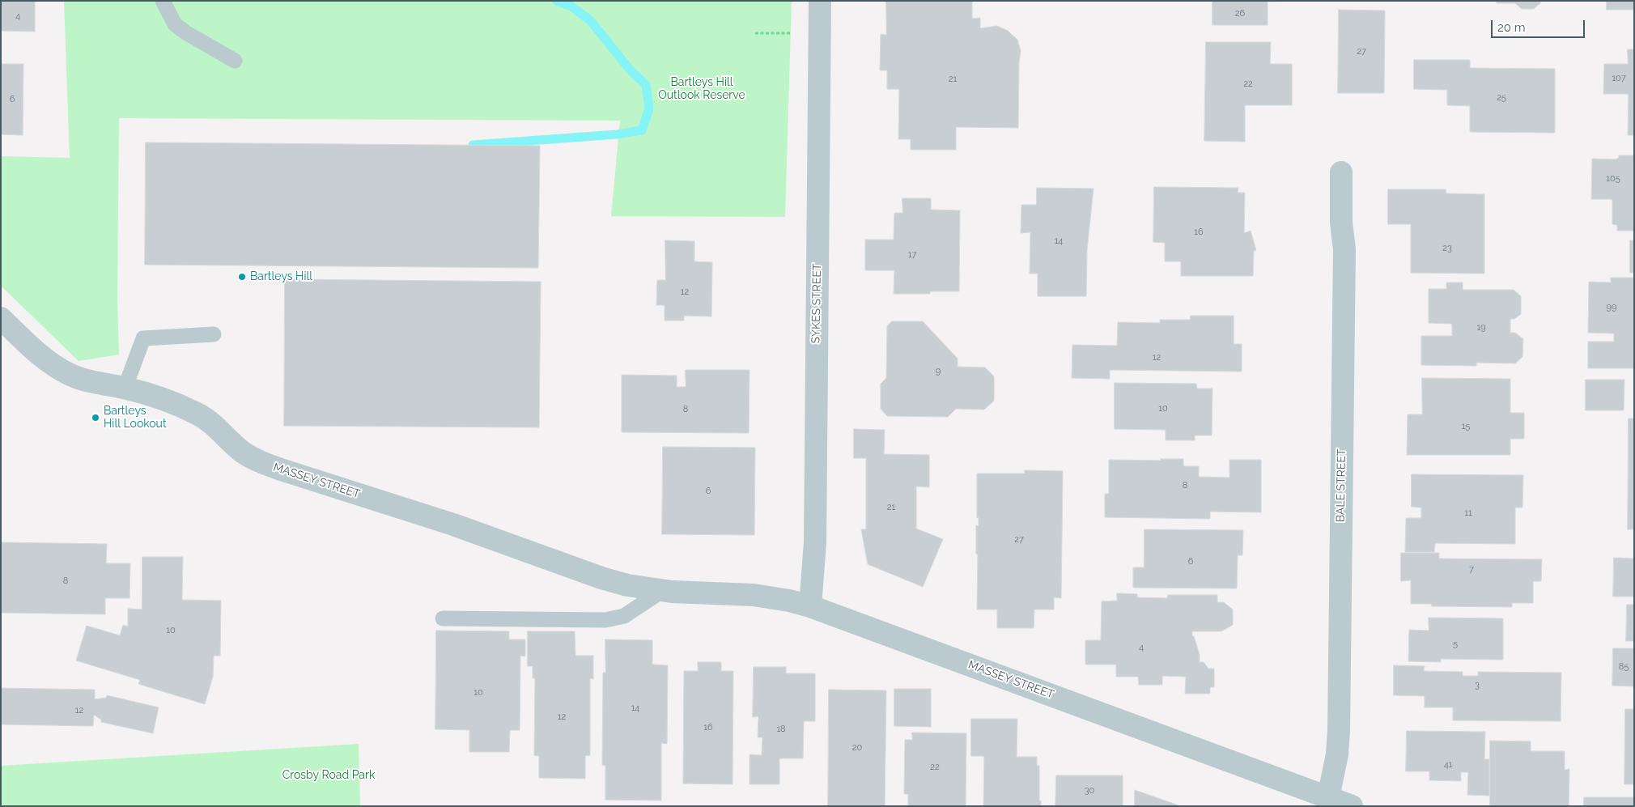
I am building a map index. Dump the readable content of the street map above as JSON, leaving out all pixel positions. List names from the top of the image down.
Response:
{
  "streets": {
    "street": ["SYKES STREET", "MASSEY STREET", "BALE STREET"]
  },
  "crossings": [
    ["SYKES STREET", "MASSEY STREET"],
    ["MASSEY STREET", "BALE STREET"]
  ],
  "parks": ["Bartleys Hill Outlook Reserve", "Crosby Road Park"],
  "places": ["Bartleys Hill", "Bartleys Hill Lookout"],
  "house_numbers": [
    "26",
    "4",
    "27",
    "107",
    "21",
    "22",
    "25",
    "6",
    "105",
    "16",
    "14",
    "23",
    "17",
    "12",
    "99",
    "19",
    "12",
    "9",
    "10",
    "8",
    "15",
    "8",
    "6",
    "21",
    "11",
    "27",
    "6",
    "7",
    "8",
    "10",
    "5",
    "4",
    "85",
    "3",
    "10",
    "14",
    "12",
    "12",
    "16",
    "18",
    "20",
    "41",
    "22",
    "30"
  ],
  "scale_bar": "20 m"
}
